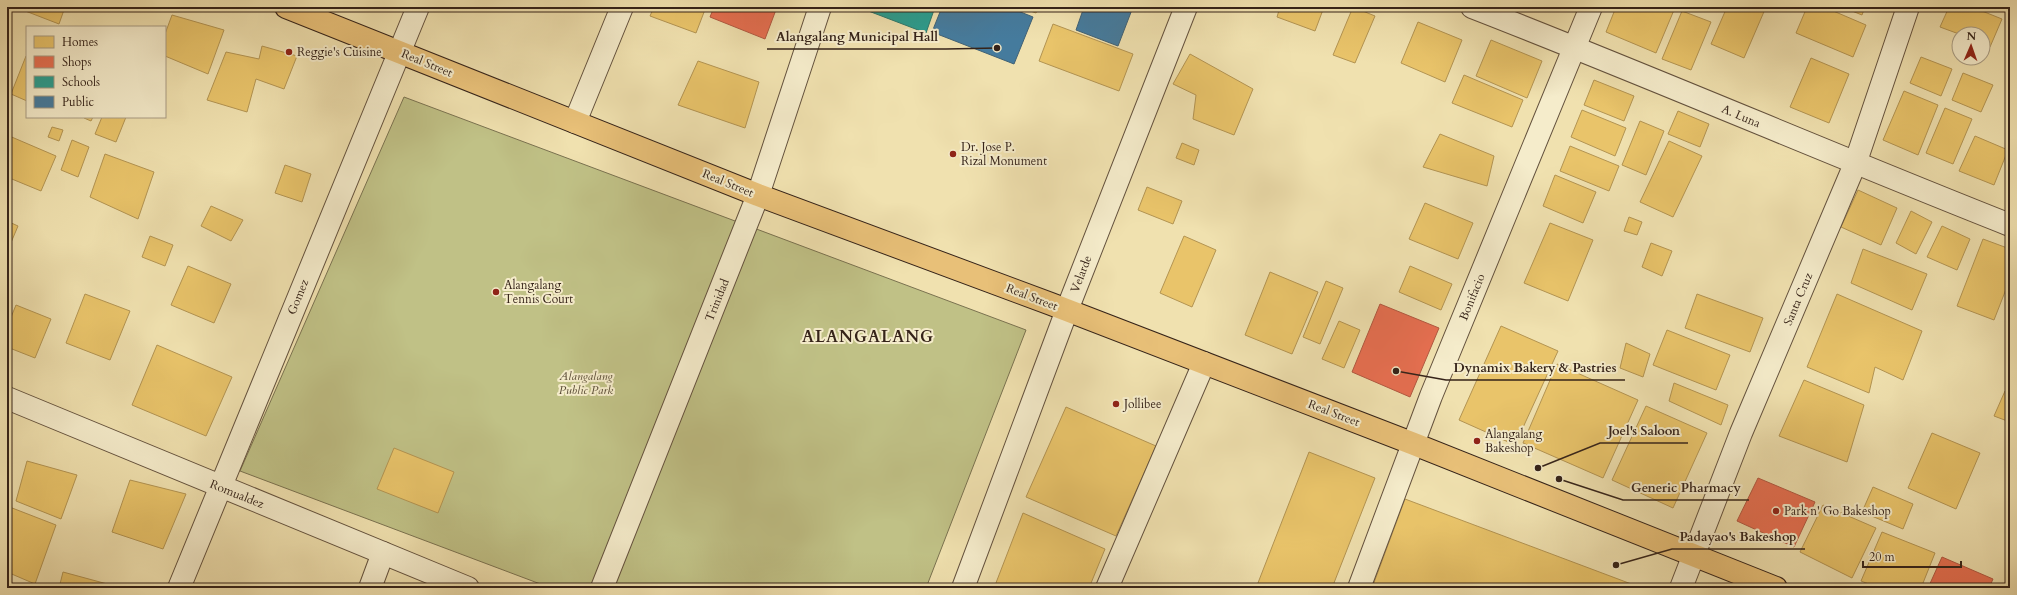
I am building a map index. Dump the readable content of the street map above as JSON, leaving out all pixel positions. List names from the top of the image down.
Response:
{
  "streets": {
    "highway": ["Real Street"],
    "street": [
      "A. Luna",
      "Velarde",
      "Gomez",
      "Bonifacio",
      "Santa Cruz",
      "Trinidad",
      "Romualdez"
    ]
  },
  "crossings": [
    ["Real Street", "Velarde"],
    ["Real Street", "Gomez"],
    ["Real Street", "Bonifacio"],
    ["Real Street", "Santa Cruz"],
    ["Real Street", "Trinidad"],
    ["A. Luna", "Bonifacio"],
    ["A. Luna", "Santa Cruz"],
    ["Gomez", "Romualdez"]
  ],
  "districts": ["ALANGALANG"],
  "parks": ["Alangalang Public Park"],
  "places": [
    "Alangalang Municipal Hall",
    "Reggie's Cuisine",
    "Dr. Jose P. Rizal Monument",
    "Alangalang Tennis Court",
    "Dynamix Bakery & Pastries",
    "Jollibee",
    "Alangalang Bakeshop",
    "Joel's Saloon",
    "Generic Pharmacy",
    "Park n' Go Bakeshop",
    "Padayao's Bakeshop"
  ],
  "legend": [
    "Homes",
    "Shops",
    "Schools",
    "Public"
  ],
  "scale_bar": "20 m",
  "north": "top"
}
